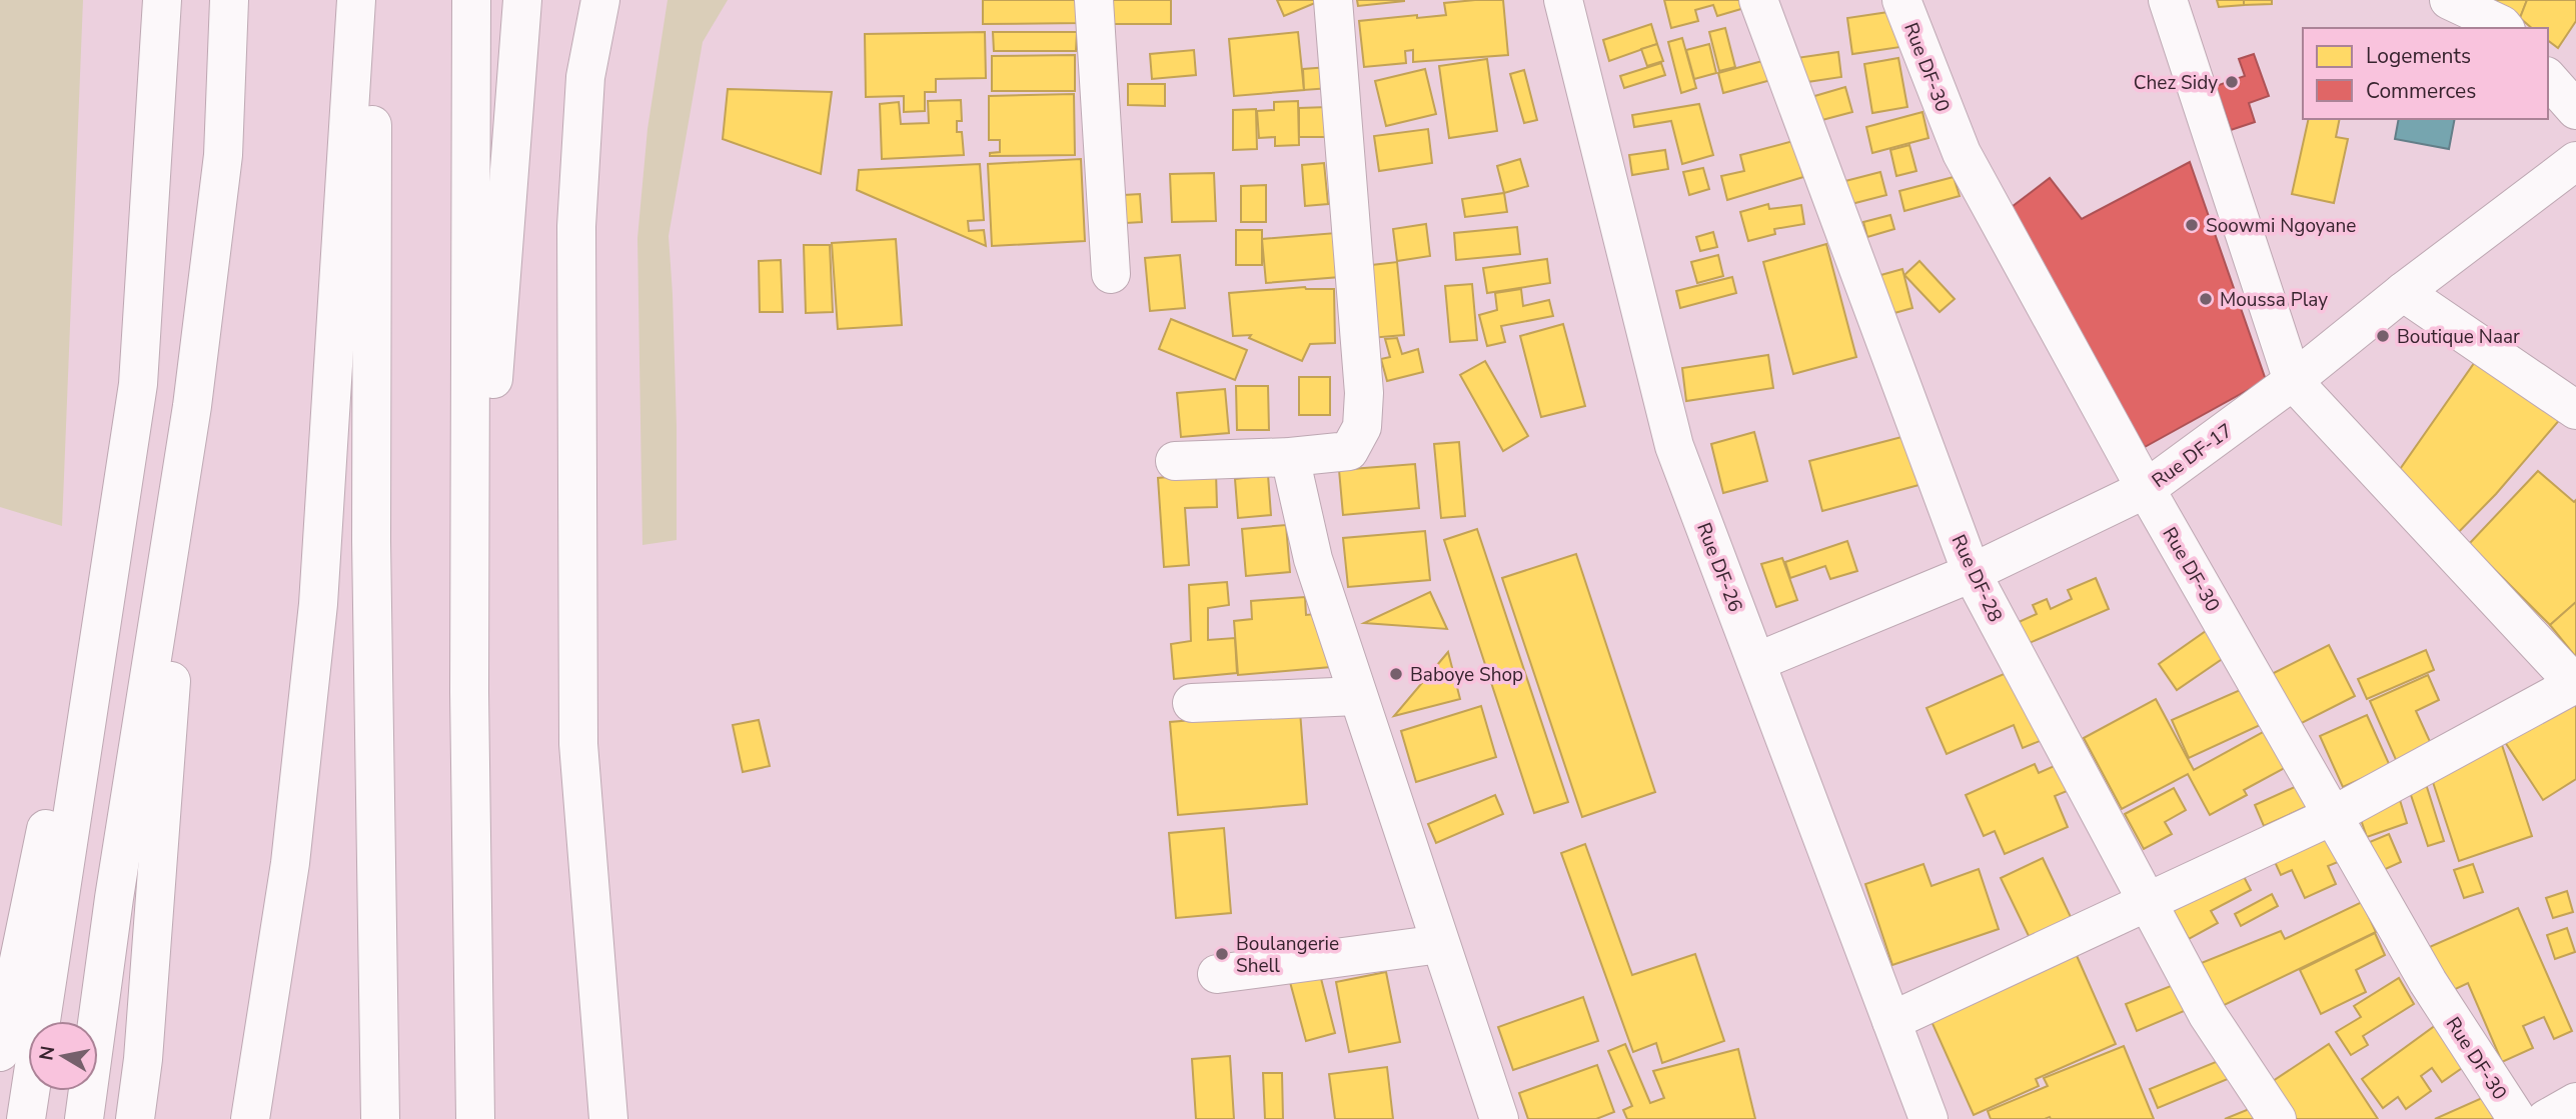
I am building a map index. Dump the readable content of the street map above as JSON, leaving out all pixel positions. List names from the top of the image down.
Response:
{
  "streets": {
    "main road": [
      "Rue DF-30",
      "Rue DF-17",
      "Rue DF-26",
      "Rue DF-28"
    ]
  },
  "crossings": [
    ["Rue DF-30", "Rue DF-17"],
    ["Rue DF-17", "Rue DF-26"],
    ["Rue DF-17", "Rue DF-28"]
  ],
  "places": [
    "Chez Sidy",
    "Soowmi Ngoyane",
    "Moussa Play",
    "Boutique Naar",
    "Baboye Shop",
    "Boulangerie Shell"
  ],
  "legend": ["Logements", "Commerces"],
  "north": "left"
}
